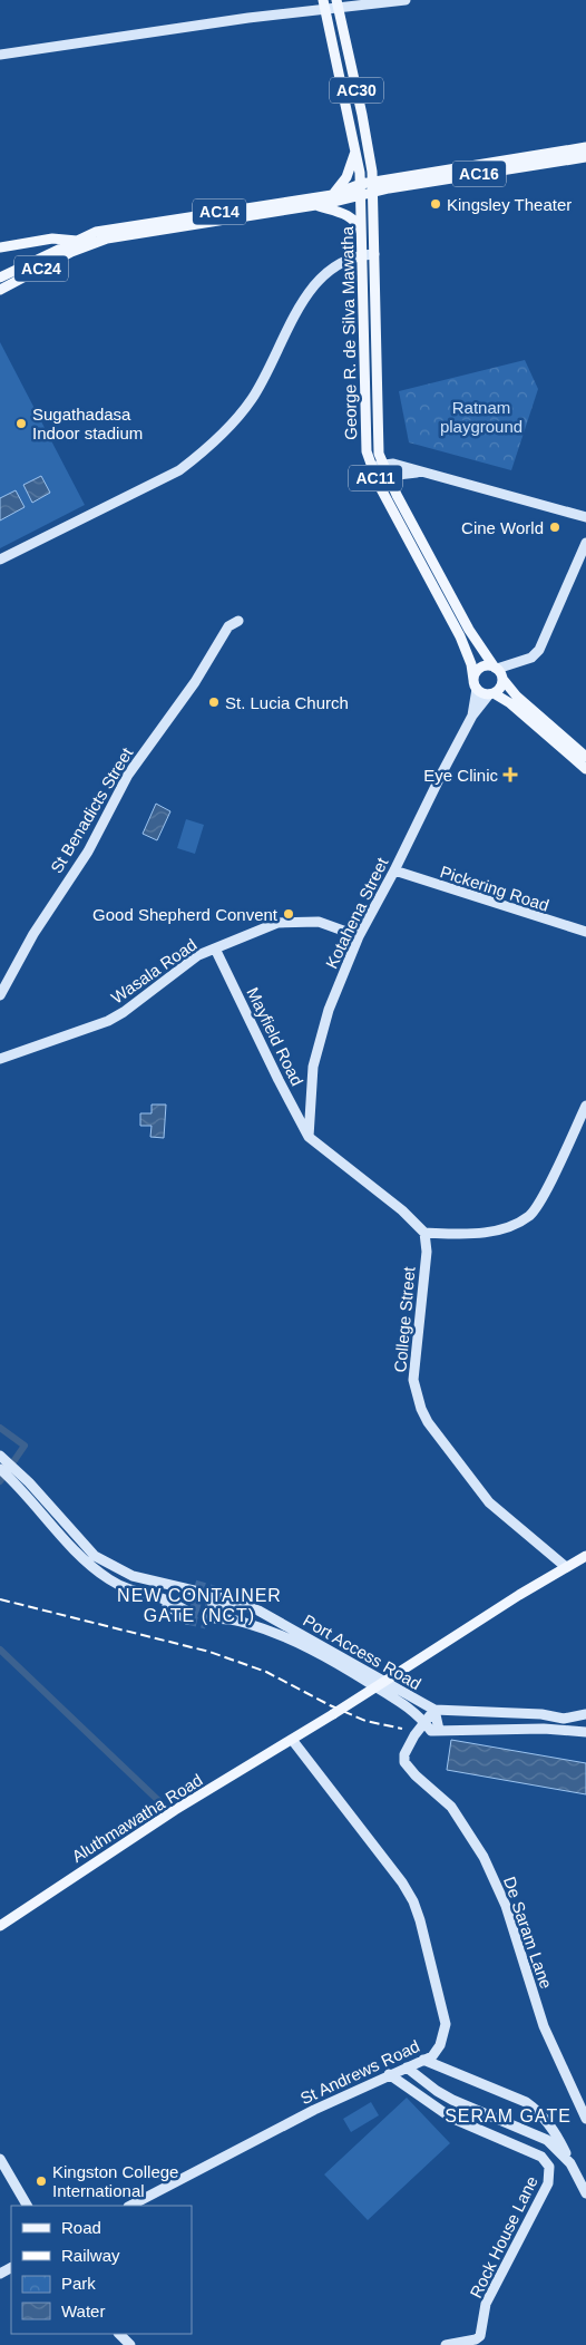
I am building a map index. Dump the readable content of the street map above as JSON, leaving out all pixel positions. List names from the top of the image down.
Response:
{
  "streets": {
    "main road": [
      "AC30",
      "AC16",
      "AC14",
      "AC24",
      "George R. de Silva Mawatha",
      "AC11",
      "Aluthmawatha Road"
    ],
    "street": [
      "St Benadicts Street",
      "Pickering Road",
      "Kotahena Street",
      "Wasala Road",
      "Mayfield Road",
      "College Street",
      "Port Access Road",
      "De Saram Lane",
      "St Andrews Road",
      "Rock House Lane"
    ]
  },
  "crossings": [
    ["AC30", "AC16"],
    ["AC30", "AC14"],
    ["AC30", "George R. de Silva Mawatha"],
    ["AC16", "AC14"],
    ["AC16", "George R. de Silva Mawatha"],
    ["AC14", "AC24"],
    ["AC14", "George R. de Silva Mawatha"],
    ["George R. de Silva Mawatha", "Kotahena Street"],
    ["Pickering Road", "Kotahena Street"],
    ["Kotahena Street", "Wasala Road"],
    ["Kotahena Street", "Mayfield Road"],
    ["Wasala Road", "Mayfield Road"],
    ["College Street", "Aluthmawatha Road"],
    ["Port Access Road", "De Saram Lane"],
    ["Aluthmawatha Road", "St Andrews Road"],
    ["St Andrews Road", "Rock House Lane"]
  ],
  "districts": ["NEW CONTAINER GATE (NCT)", "SERAM GATE"],
  "parks": ["Ratnam playground"],
  "places": {
    "other": [
      "Kingsley Theater",
      "Sugathadasa Indoor stadium",
      "Cine World",
      "St. Lucia Church",
      "Good Shepherd Convent",
      "Kingston College International"
    ],
    "health": ["Eye Clinic"]
  },
  "legend": [
    "Road",
    "Railway",
    "Park",
    "Water"
  ]
}
